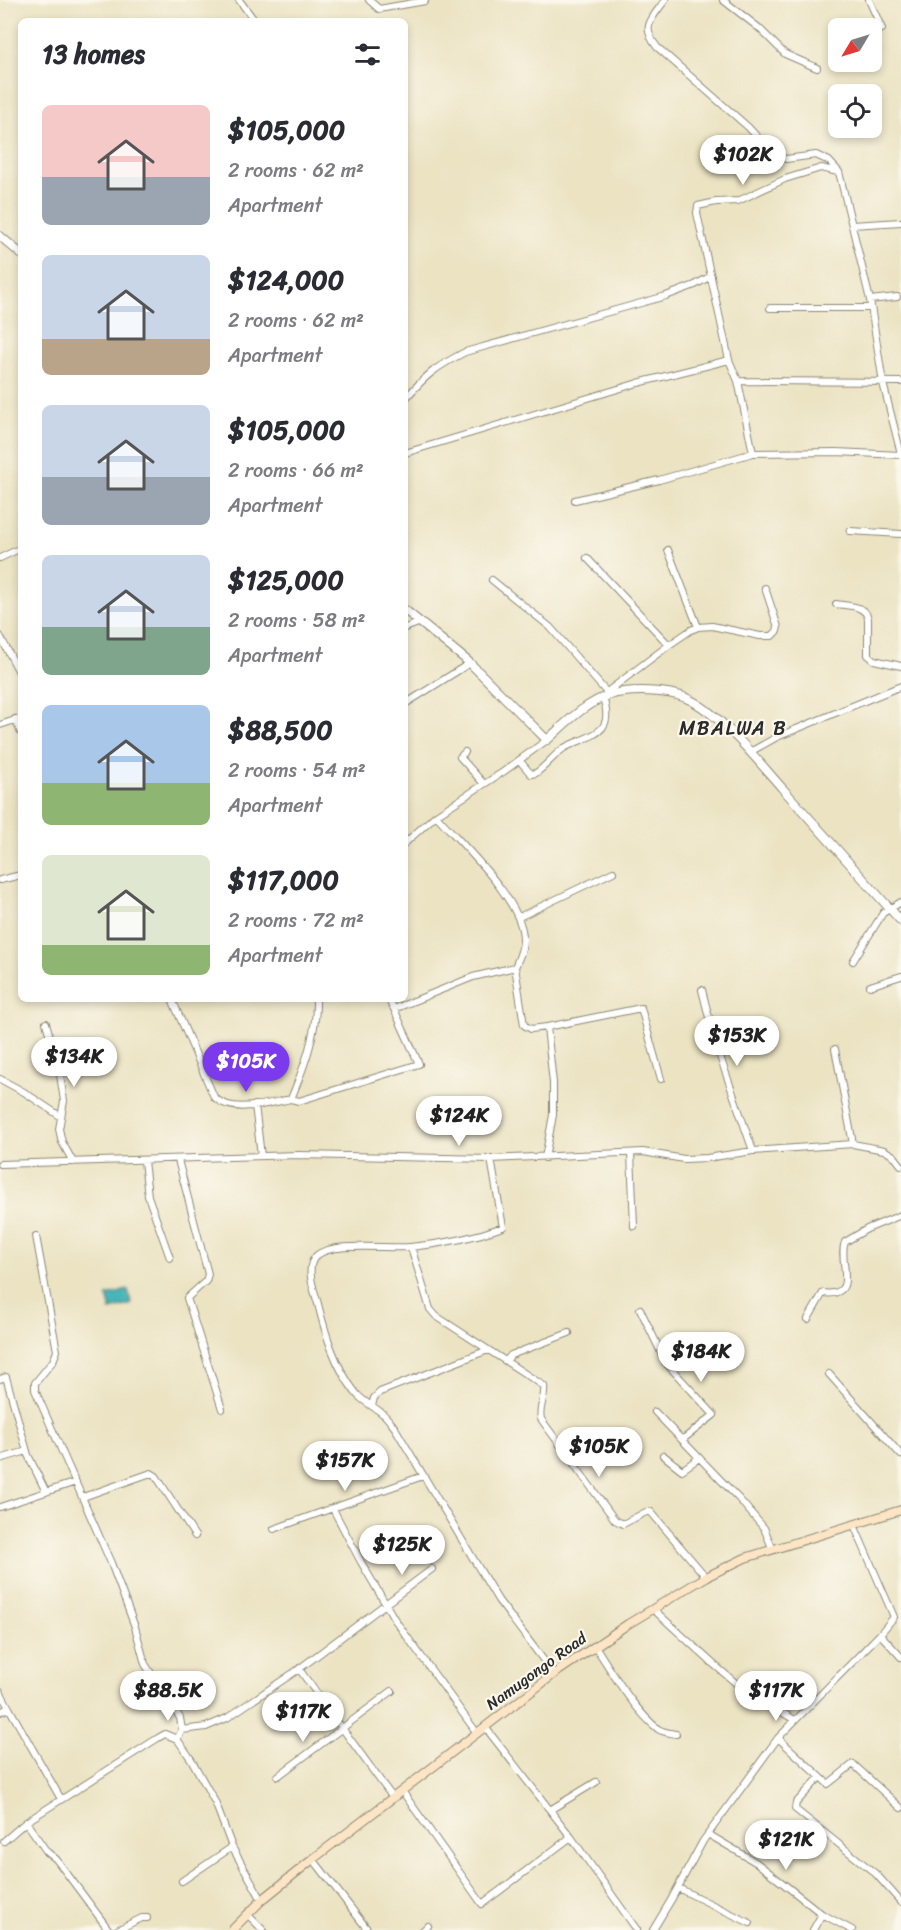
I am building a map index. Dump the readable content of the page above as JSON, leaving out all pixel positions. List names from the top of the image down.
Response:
{
  "streets": {
    "main road": ["Namugongo Road"]
  },
  "districts": ["MBALWA B"],
  "north": "bottom left",
  "page": {
    "heading": "13 homes",
    "list": [
      {
        "name": "$105,000",
        "note": "2 rooms · 62 m² · Apartment"
      },
      {
        "name": "$124,000",
        "note": "2 rooms · 62 m² · Apartment"
      },
      {
        "name": "$105,000",
        "note": "2 rooms · 66 m² · Apartment"
      },
      {
        "name": "$125,000",
        "note": "2 rooms · 58 m² · Apartment"
      },
      {
        "name": "$88,500",
        "note": "2 rooms · 54 m² · Apartment"
      },
      {
        "name": "$117,000",
        "note": "2 rooms · 72 m² · Apartment"
      }
    ],
    "price": [
      "$102K",
      "$153K",
      "$134K",
      "$105K",
      "$124K",
      "$184K",
      "$105K",
      "$157K",
      "$125K",
      "$88.5K",
      "$117K",
      "$117K",
      "$121K"
    ]
  }
}
